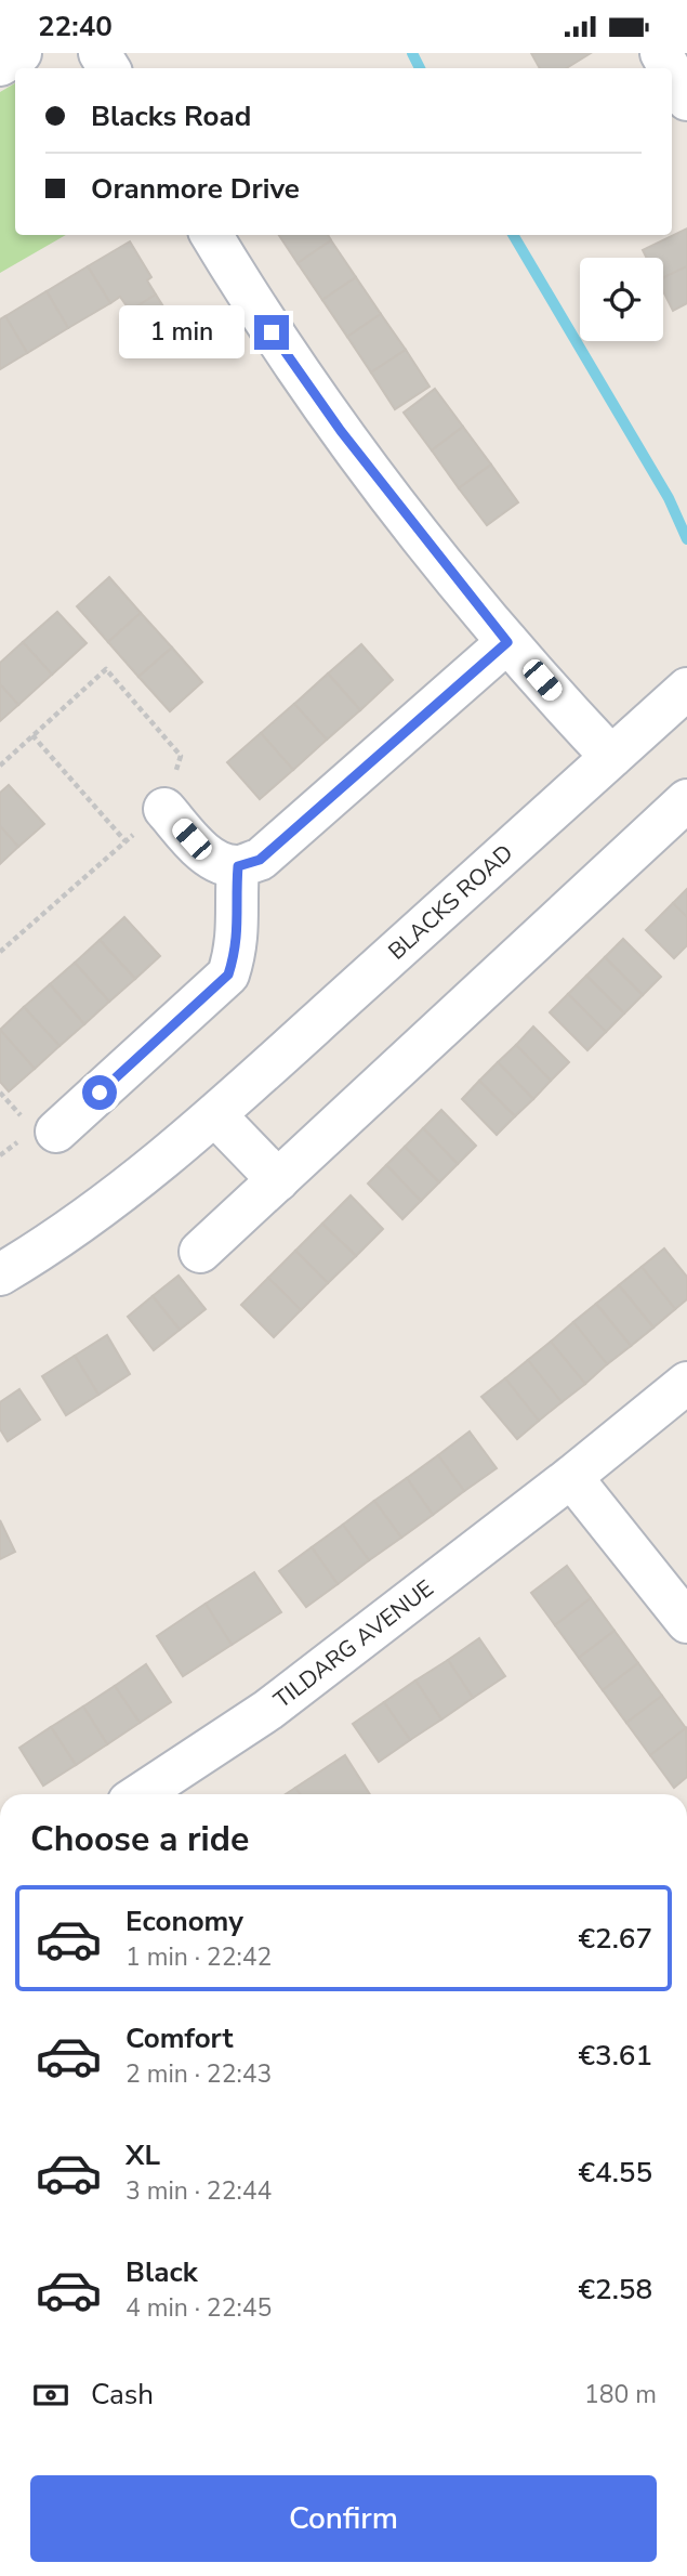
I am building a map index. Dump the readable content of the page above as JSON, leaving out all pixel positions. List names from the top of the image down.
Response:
{
  "streets": {
    "street": ["BLACKS ROAD", "TILDARG AVENUE"]
  },
  "page": {
    "status": "22:40",
    "banner": ["Blacks Road", "Oranmore Drive"],
    "bubble": "1 min",
    "heading": "Choose a ride",
    "list": [
      {
        "name": "Economy",
        "note": "1 min · 22:42",
        "value": "€2.67"
      },
      {
        "name": "Comfort",
        "note": "2 min · 22:43",
        "value": "€3.61"
      },
      {
        "name": "XL",
        "note": "3 min · 22:44",
        "value": "€4.55"
      },
      {
        "name": "Black",
        "note": "4 min · 22:45",
        "value": "€2.58"
      }
    ],
    "pay": ["Cash", "180 m"],
    "buttons": "Confirm"
  }
}
